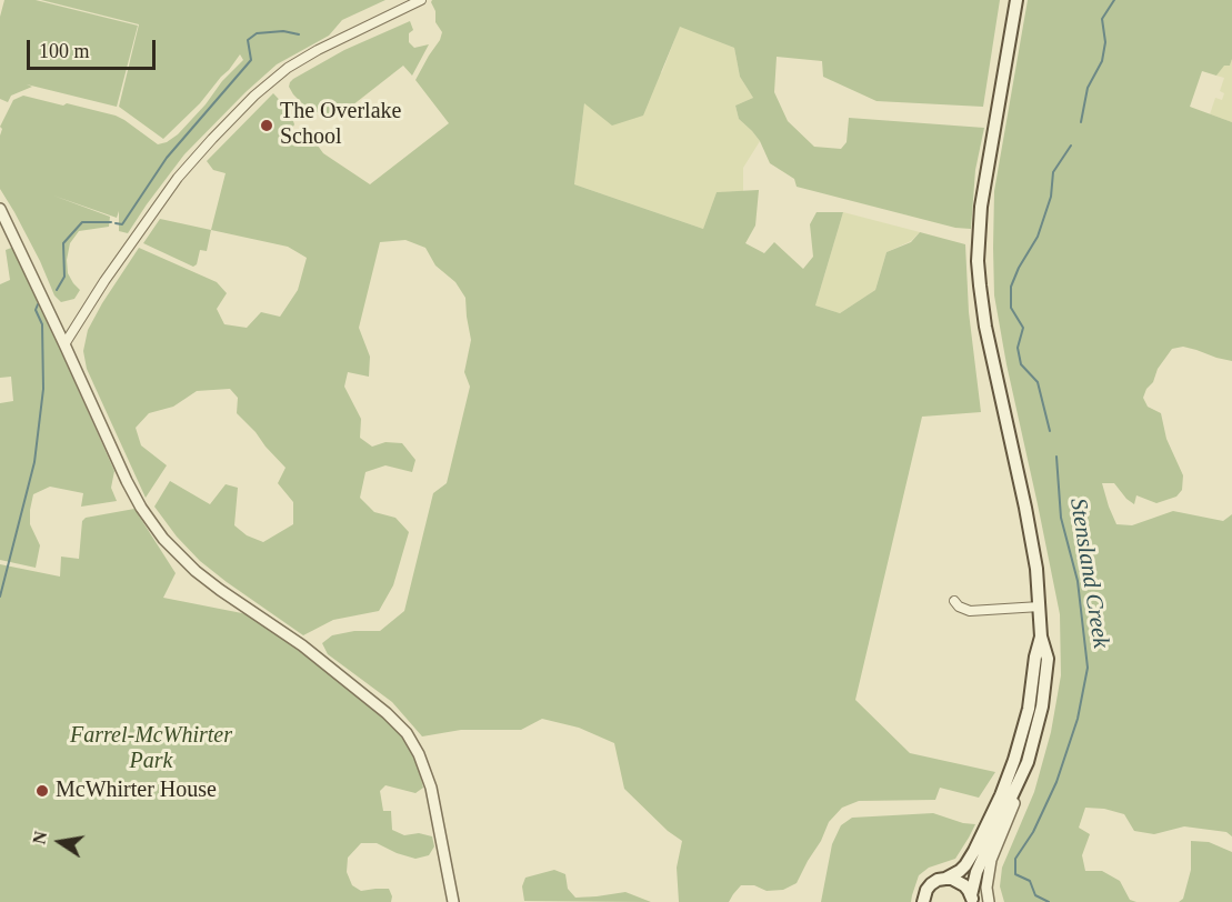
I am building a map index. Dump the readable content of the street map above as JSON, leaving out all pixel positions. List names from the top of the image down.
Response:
{
  "water": ["Stensland Creek"],
  "parks": ["Farrel-McWhirter Park"],
  "places": ["The Overlake School", "McWhirter House"],
  "scale_bar": "100 m",
  "north": "left"
}
